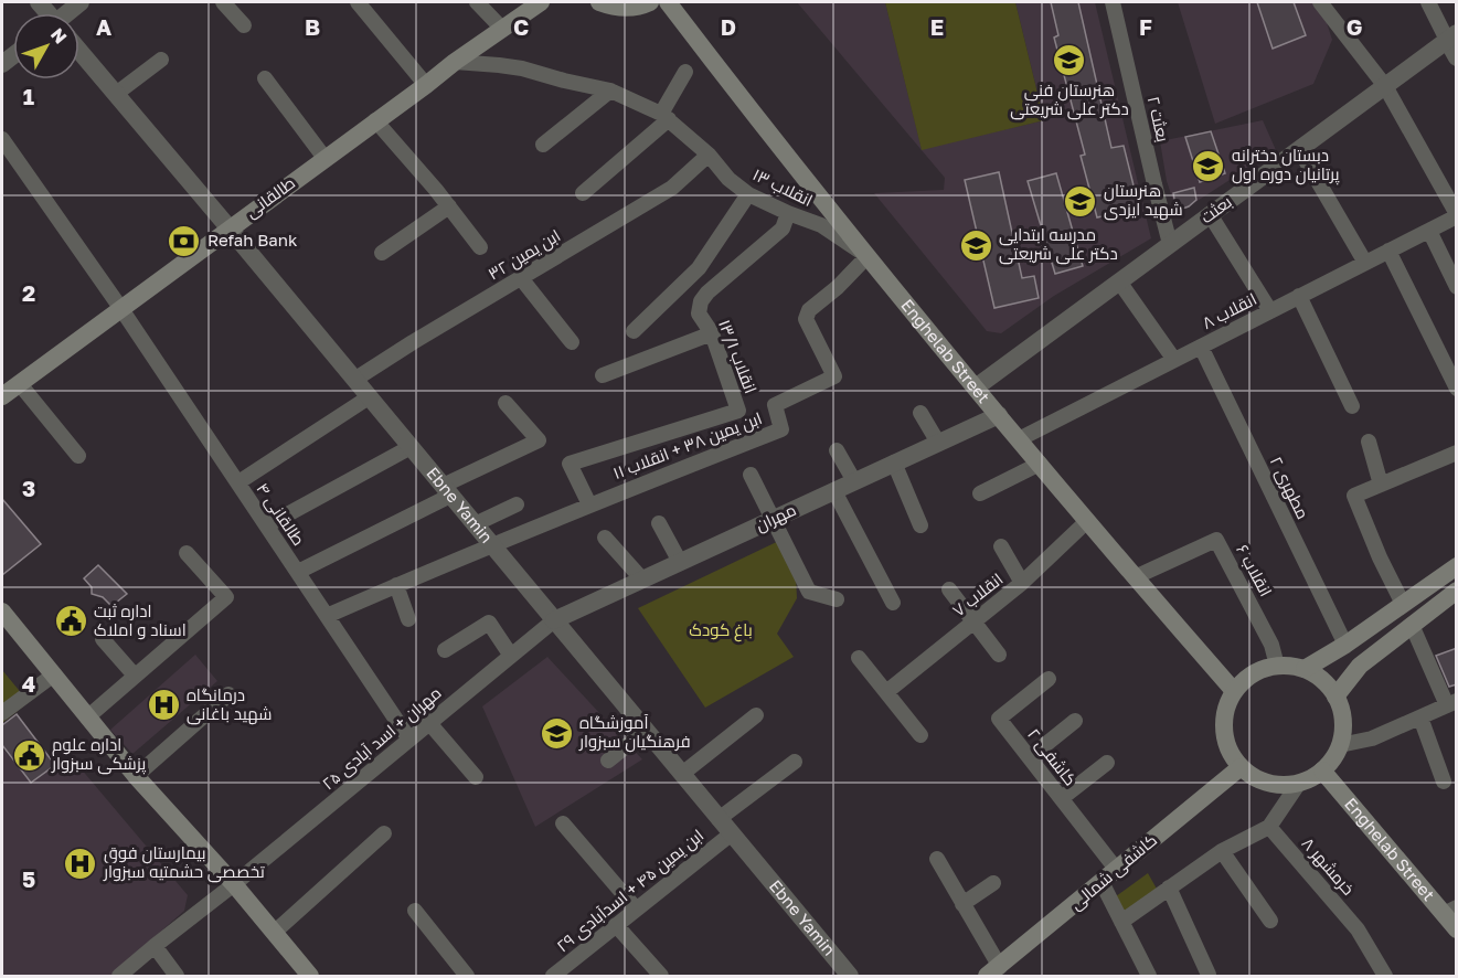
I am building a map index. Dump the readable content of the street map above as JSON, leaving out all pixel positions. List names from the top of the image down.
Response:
{
  "streets": {
    "main road": ["طالقانی", "Enghelab Street", "کاشفی شمالی"],
    "street": [
      "بعثت ۲",
      "انقلاب ۱۳",
      "بعثت",
      "ابن یمین ۳۲",
      "انقلاب ۸",
      "انقلاب ۱۳/۱",
      "ابن یمین ۳۸ + انقلاب ۱۱",
      "مطهری ۲",
      "Ebne Yamin",
      "طالقانی ۴",
      "مهران",
      "انقلاب ۶",
      "انقلاب ۷",
      "مهران + اسد آبادی ۲۵",
      "کاشفی ۲",
      "خرمشهر ۸",
      "ابن یمین ۴۵ + اسدآبادی ۲۹"
    ]
  },
  "crossings": [
    ["بعثت ۲", "بعثت"],
    ["انقلاب ۱۳", "طالقانی"],
    ["انقلاب ۱۳", "ابن یمین ۳۲"],
    ["انقلاب ۱۳", "Enghelab Street"],
    ["انقلاب ۱۳", "انقلاب ۱۳/۱"],
    ["انقلاب ۱۳", "ابن یمین ۳۸ + انقلاب ۱۱"],
    ["طالقانی", "Ebne Yamin"],
    ["طالقانی", "طالقانی ۴"],
    ["بعثت", "Enghelab Street"],
    ["ابن یمین ۳۲", "Ebne Yamin"],
    ["انقلاب ۸", "Enghelab Street"],
    ["انقلاب ۸", "مطهری ۲"],
    ["Enghelab Street", "ابن یمین ۳۸ + انقلاب ۱۱"],
    ["Enghelab Street", "مهران"],
    ["Enghelab Street", "انقلاب ۶"],
    ["Enghelab Street", "انقلاب ۷"],
    ["Enghelab Street", "کاشفی شمالی"],
    ["انقلاب ۱۳/۱", "ابن یمین ۳۸ + انقلاب ۱۱"],
    ["ابن یمین ۳۸ + انقلاب ۱۱", "Ebne Yamin"],
    ["ابن یمین ۳۸ + انقلاب ۱۱", "طالقانی ۴"],
    ["Ebne Yamin", "مهران"],
    ["Ebne Yamin", "مهران + اسد آبادی ۲۵"],
    ["Ebne Yamin", "ابن یمین ۴۵ + اسدآبادی ۲۹"],
    ["طالقانی ۴", "مهران + اسد آبادی ۲۵"],
    ["مهران", "مهران + اسد آبادی ۲۵"],
    ["انقلاب ۶", "کاشفی شمالی"],
    ["کاشفی ۲", "کاشفی شمالی"]
  ],
  "parks": ["باغ کودک"],
  "places": {
    "school or university": [
      "هنرستان فنی دکتر علی شریعتی",
      "دبستان دخترانه پرتانیان دوره اول",
      "هنرستان شهید ایزدی",
      "مدرسه ابتدایی دکتر علی شریعتی",
      "آموزشگاه فرهنگیان سبزوار"
    ],
    "bank": ["Refah Bank"],
    "public building": ["اداره ثبت اسناد و املاک", "اداره علوم پزشکی سبزوار"],
    "hospital": ["درمانگاه شهید باغانی", "بیمارستان فوق تخصصی حشمتیه سبزوار"]
  },
  "north": "top right",
  "grid": {
    "columns": [
      "A",
      "B",
      "C",
      "D",
      "E",
      "F",
      "G"
    ],
    "rows": [
      "1",
      "2",
      "3",
      "4",
      "5"
    ]
  }
}
